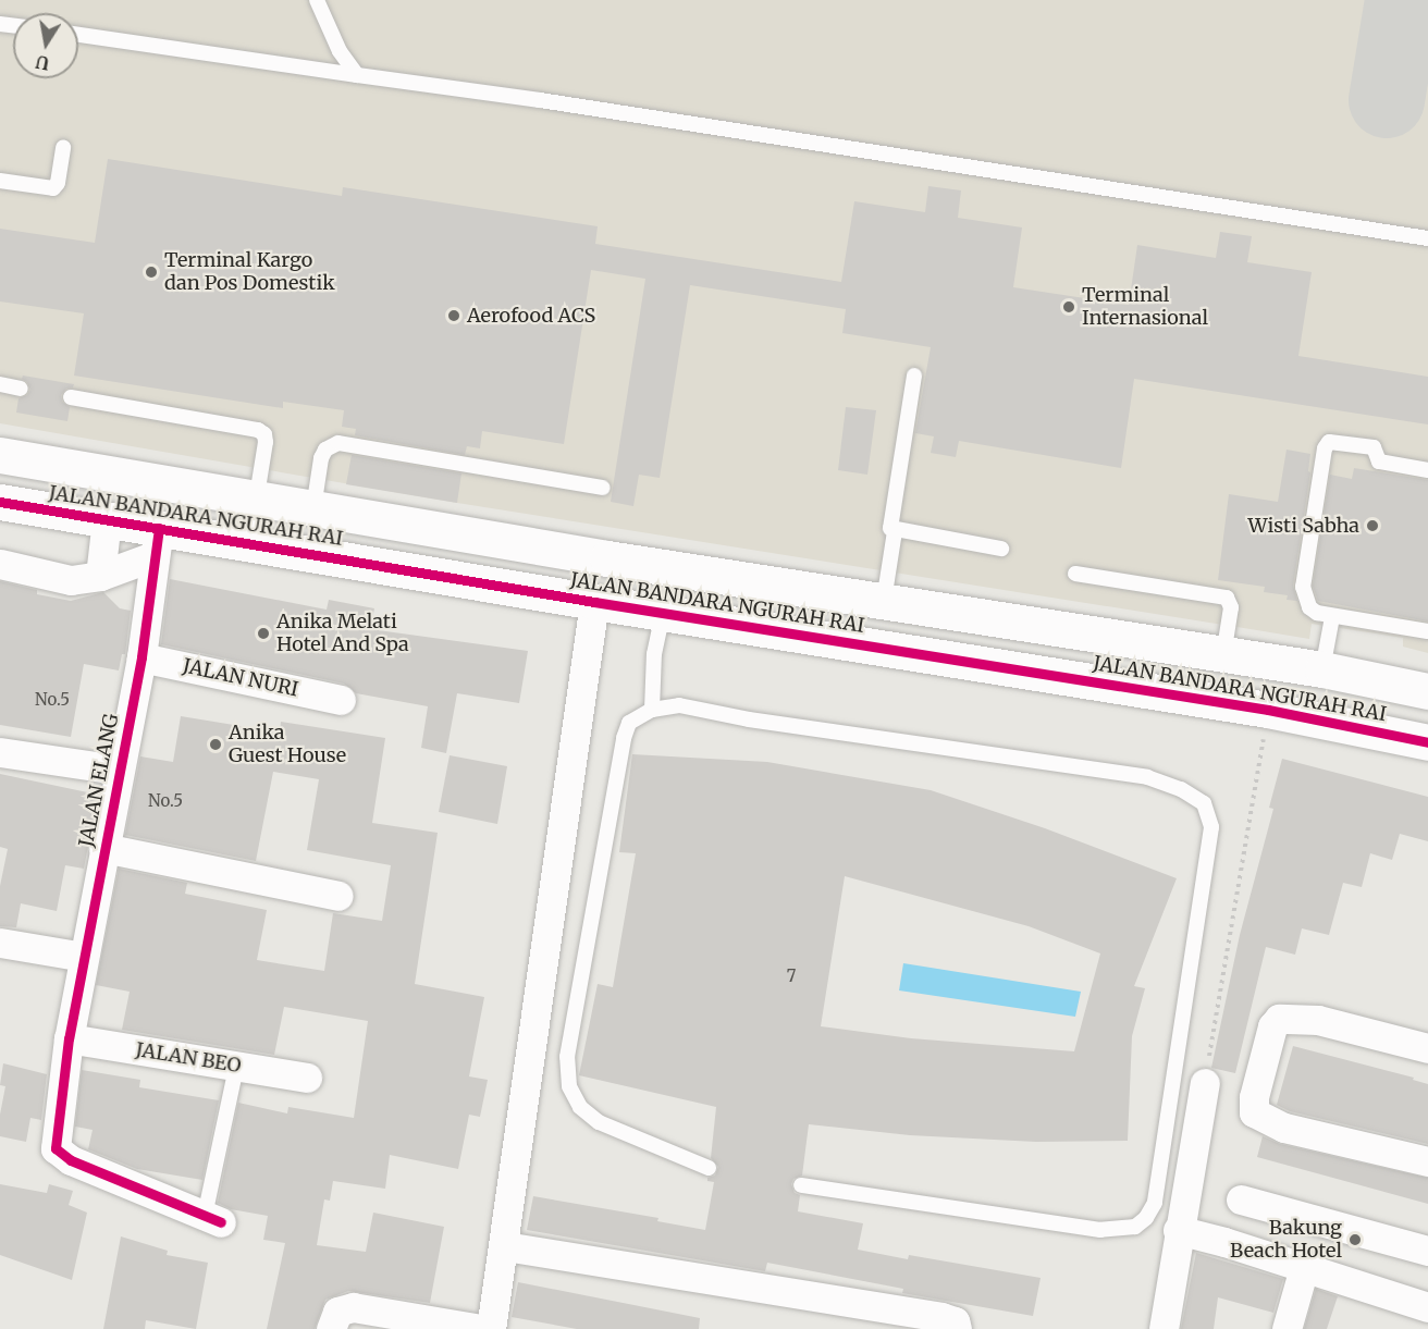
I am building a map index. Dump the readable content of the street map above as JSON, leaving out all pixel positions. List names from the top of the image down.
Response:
{
  "streets": {
    "street": [
      "JALAN BANDARA NGURAH RAI",
      "JALAN NURI",
      "JALAN ELANG",
      "JALAN BEO"
    ]
  },
  "crossings": [
    ["JALAN BANDARA NGURAH RAI", "JALAN ELANG"],
    ["JALAN NURI", "JALAN ELANG"],
    ["JALAN ELANG", "JALAN BEO"]
  ],
  "places": [
    "Terminal Kargo dan Pos Domestik",
    "Terminal Internasional",
    "Aerofood ACS",
    "Wisti Sabha",
    "Anika Melati Hotel And Spa",
    "Anika Guest House",
    "Bakung Beach Hotel"
  ],
  "house_numbers": ["No.5", "No.5", "7"],
  "north": "bottom"
}
